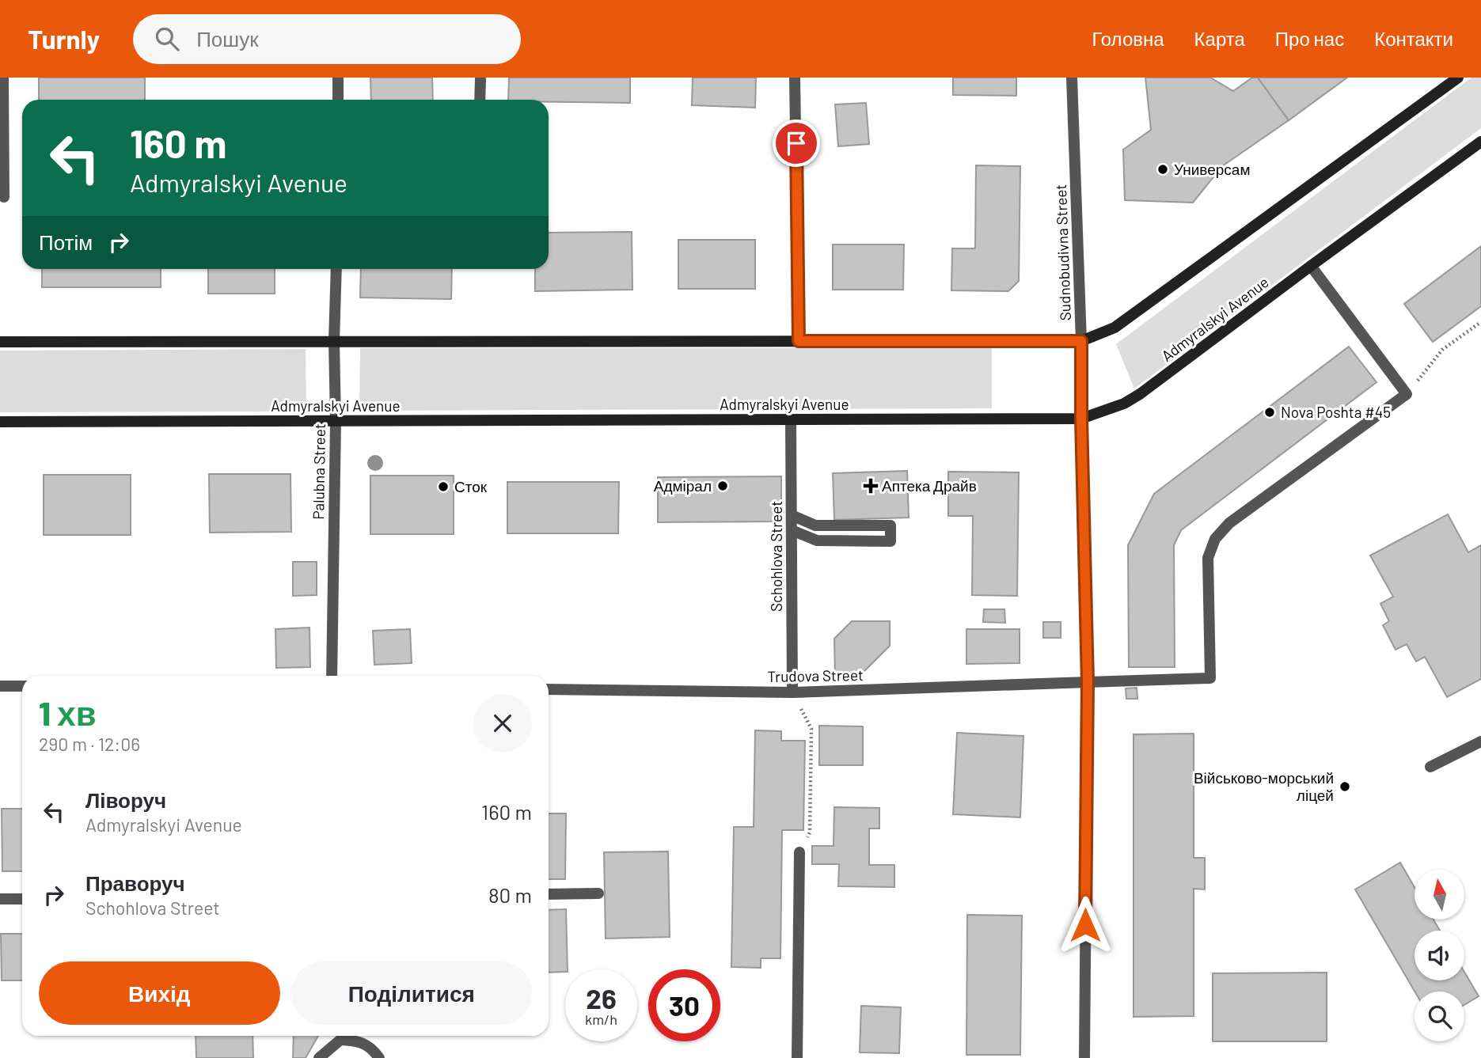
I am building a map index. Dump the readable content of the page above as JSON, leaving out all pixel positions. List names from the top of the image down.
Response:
{
  "streets": {
    "main road": ["Admyralskyi Avenue"],
    "street": [
      "Sudnobudivna Street",
      "Palubna Street",
      "Schohlova Street",
      "Trudova Street"
    ]
  },
  "crossings": [
    ["Sudnobudivna Street", "Admyralskyi Avenue"],
    ["Sudnobudivna Street", "Trudova Street"],
    ["Admyralskyi Avenue", "Palubna Street"],
    ["Admyralskyi Avenue", "Schohlova Street"],
    ["Schohlova Street", "Trudova Street"]
  ],
  "places": {
    "other": [
      "Универсам",
      "Nova Poshta #45",
      "Адмірал",
      "Сток",
      "Військово-морський ліцей"
    ],
    "health": ["Аптека Драйв"]
  },
  "north": "top",
  "page": {
    "header": "Turnly",
    "search": "Пошук",
    "nav": [
      "Головна",
      "Карта",
      "Про нас",
      "Контакти"
    ],
    "turn": ["160 m", "Admyralskyi Avenue"],
    "then": "Потім",
    "heading": ["1 хв", "290 m · 12:06"],
    "list": [
      {
        "name": "Ліворуч",
        "note": "Admyralskyi Avenue",
        "value": "160 m"
      },
      {
        "name": "Праворуч",
        "note": "Schohlova Street",
        "value": "80 m"
      }
    ],
    "buttons": ["Вихід", "Поділитися"],
    "speed": "26 km/h",
    "limit": "30"
  }
}
